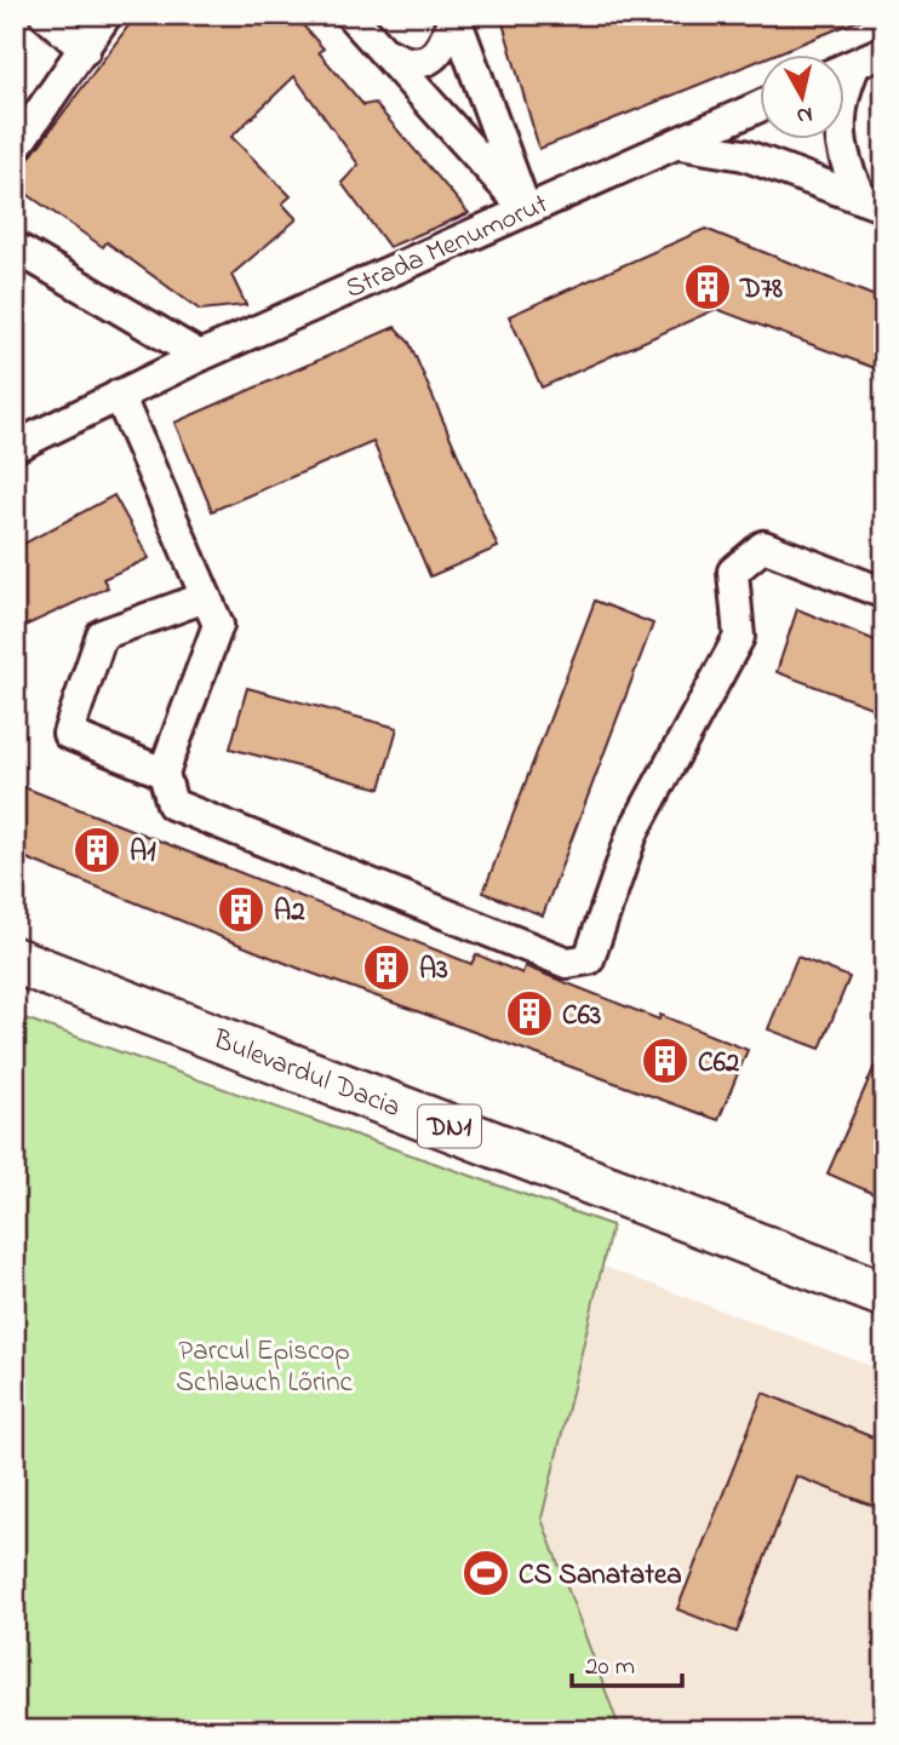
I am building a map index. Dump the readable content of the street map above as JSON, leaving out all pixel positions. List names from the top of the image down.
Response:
{
  "streets": {
    "main road": ["Bulevardul Dacia", "DN1"],
    "street": ["Strada Menumorut"]
  },
  "parks": ["Parcul Episcop Schlauch Lőrinc"],
  "places": {
    "building": [
      "D78",
      "A1",
      "A2",
      "A3",
      "C63",
      "C62"
    ],
    "sports": ["CS Sanatatea"]
  },
  "scale_bar": "20 m",
  "north": "bottom"
}
